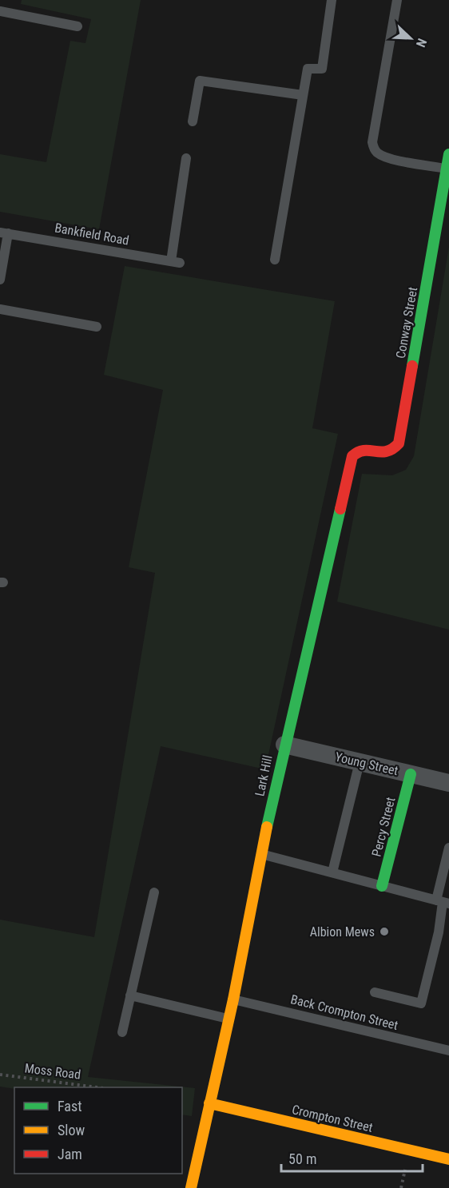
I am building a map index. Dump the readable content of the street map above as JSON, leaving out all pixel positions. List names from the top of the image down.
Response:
{
  "streets": {
    "street": [
      "Conway Street",
      "Young Street",
      "Lark Hill",
      "Percy Street",
      "Crompton Street"
    ],
    "lane": ["Bankfield Road", "Back Crompton Street"],
    "path": ["Moss Road"]
  },
  "crossings": [
    ["Conway Street", "Lark Hill"],
    ["Young Street", "Lark Hill"],
    ["Young Street", "Percy Street"],
    ["Lark Hill", "Back Crompton Street"],
    ["Lark Hill", "Crompton Street"]
  ],
  "places": ["Albion Mews"],
  "legend": ["Fast", "Slow", "Jam"],
  "scale_bar": "50 m",
  "north": "bottom right"
}
